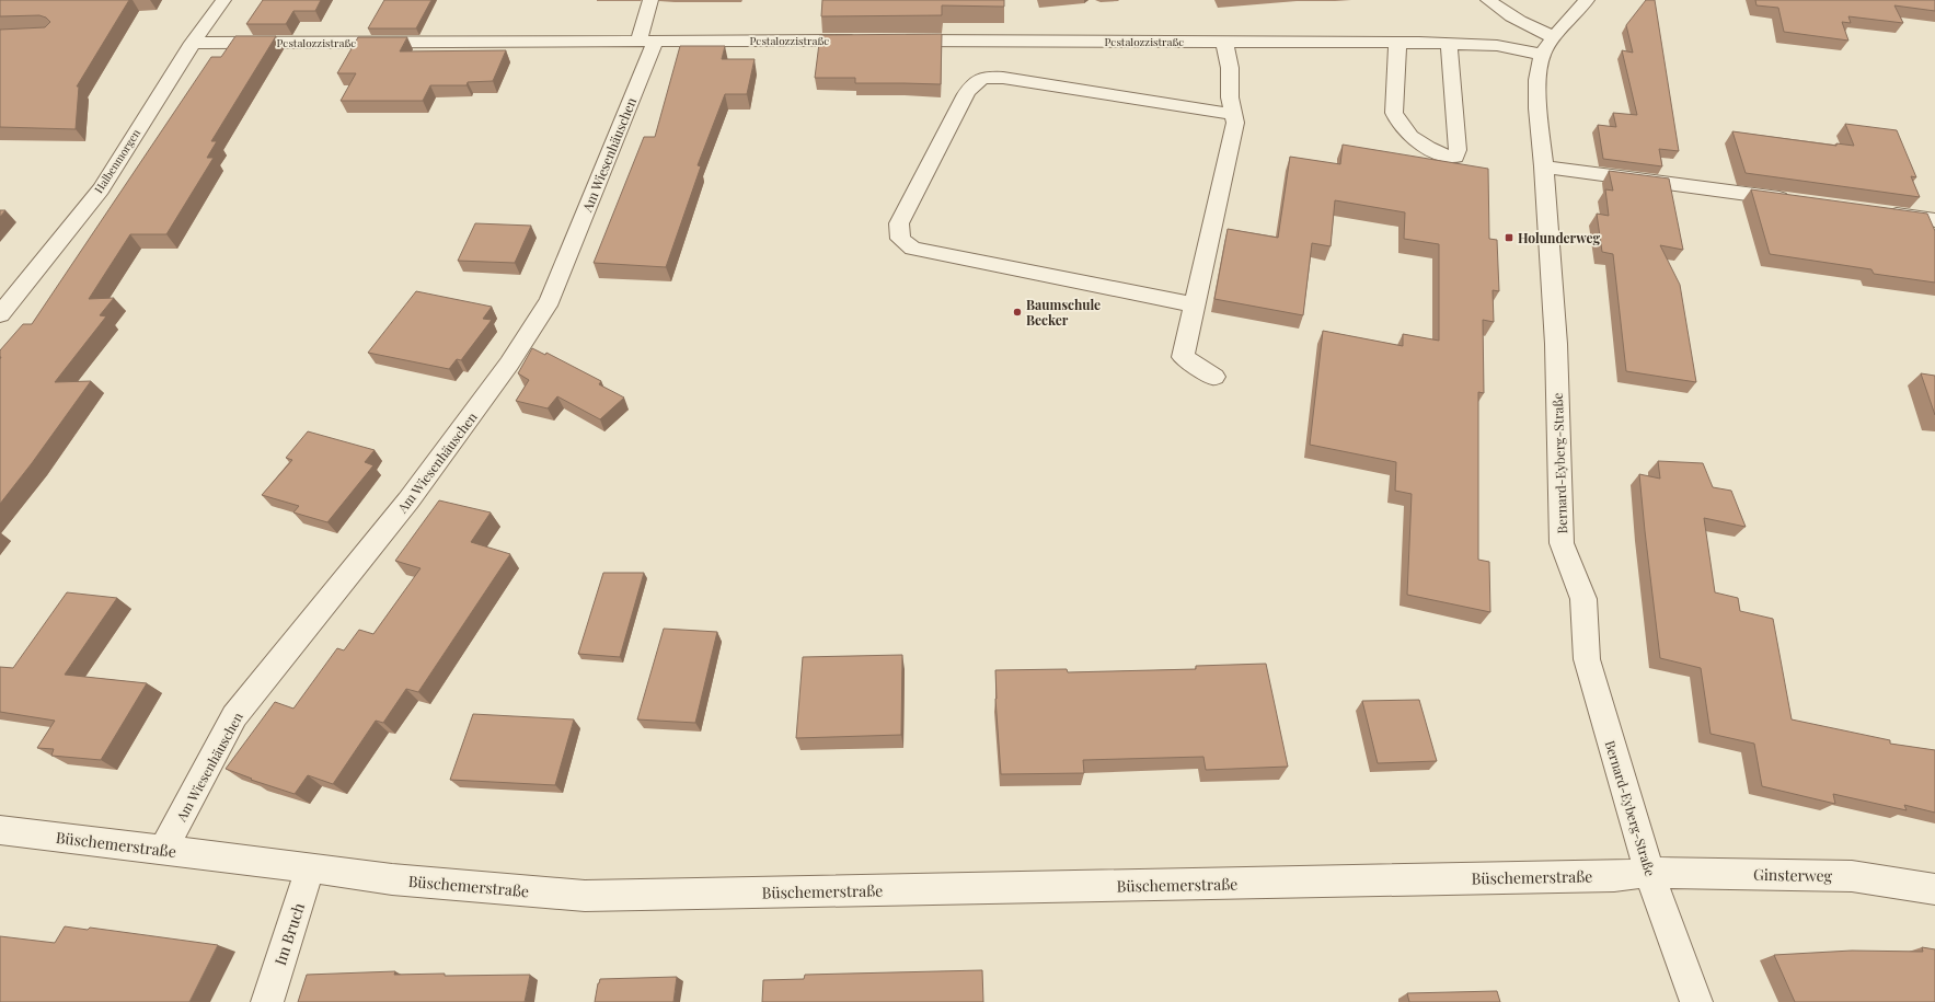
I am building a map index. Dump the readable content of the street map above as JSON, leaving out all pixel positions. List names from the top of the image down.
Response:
{
  "streets": {
    "street": [
      "Pestalozzistraße",
      "Am Wiesenhäuschen",
      "Halbenmorgen",
      "Bernard-Eyberg-Straße",
      "Büschemerstraße",
      "Ginsterweg",
      "Im Bruch"
    ]
  },
  "crossings": [
    ["Pestalozzistraße", "Am Wiesenhäuschen"],
    ["Pestalozzistraße", "Halbenmorgen"],
    ["Pestalozzistraße", "Bernard-Eyberg-Straße"],
    ["Am Wiesenhäuschen", "Büschemerstraße"],
    ["Bernard-Eyberg-Straße", "Büschemerstraße"],
    ["Bernard-Eyberg-Straße", "Ginsterweg"],
    ["Büschemerstraße", "Ginsterweg"],
    ["Büschemerstraße", "Im Bruch"]
  ],
  "places": {
    "transit": ["Holunderweg"],
    "other": ["Baumschule Becker"]
  }
}
